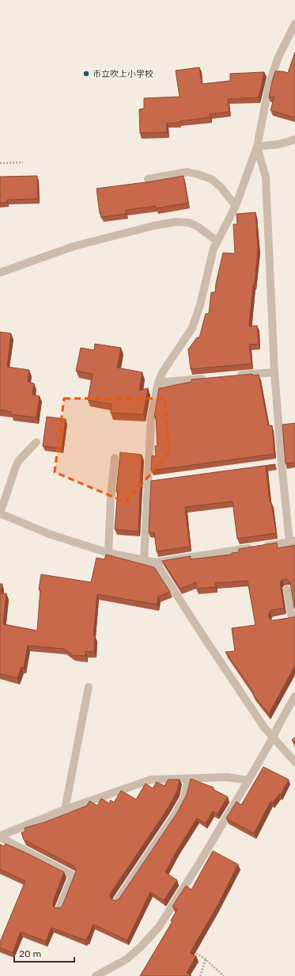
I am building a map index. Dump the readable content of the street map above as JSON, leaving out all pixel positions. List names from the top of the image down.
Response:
{
  "places": ["市立吹上小学校"],
  "scale_bar": "20 m"
}
